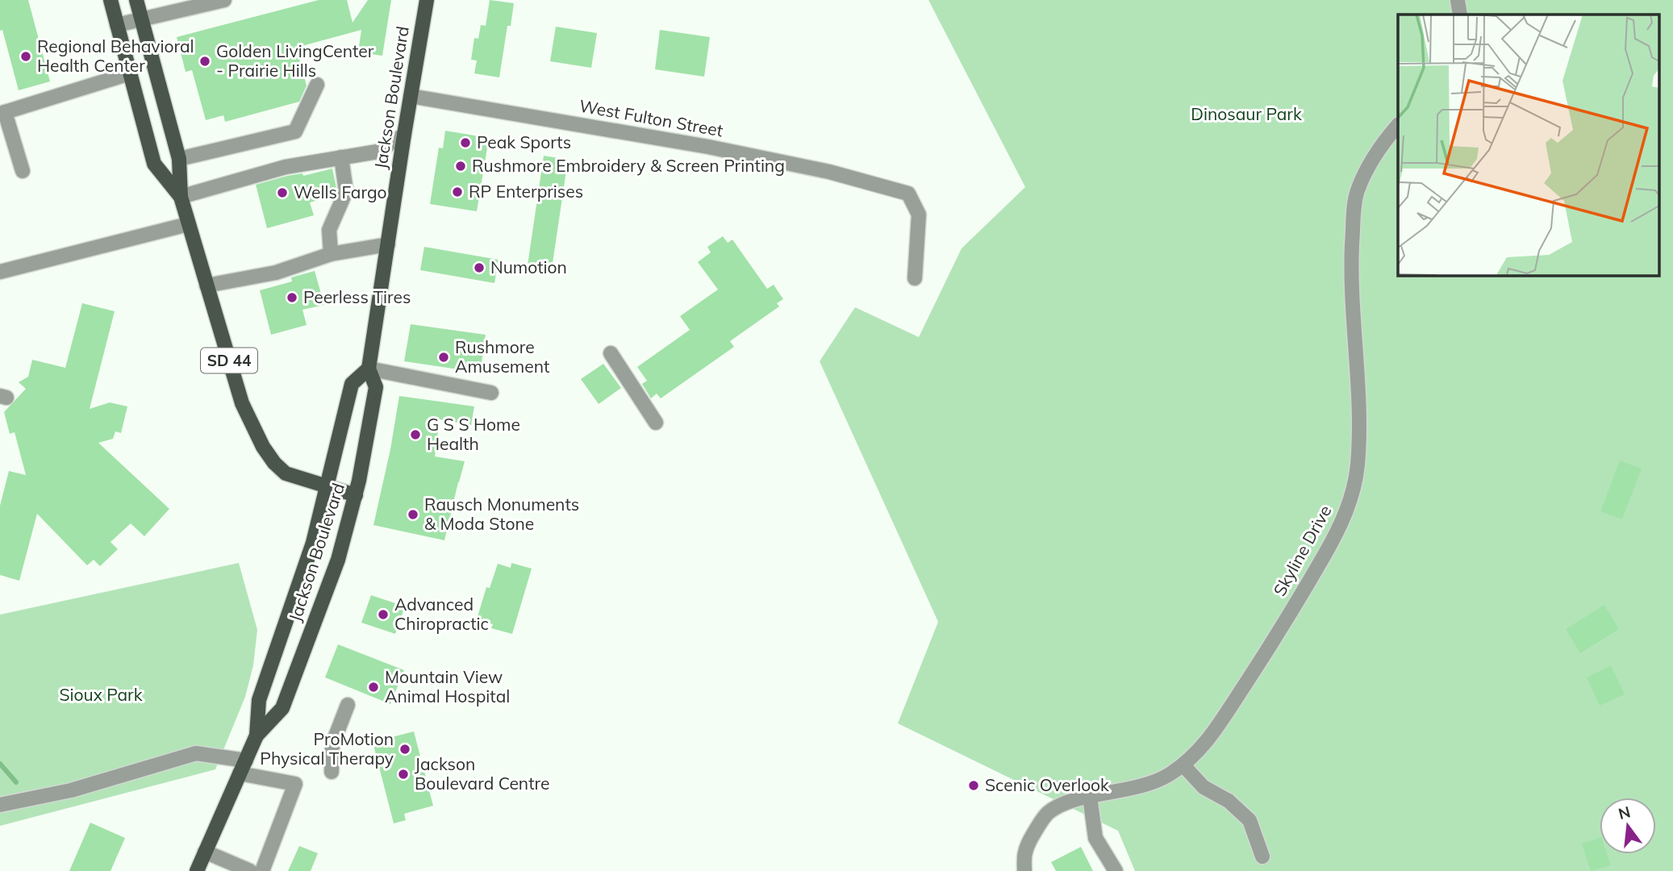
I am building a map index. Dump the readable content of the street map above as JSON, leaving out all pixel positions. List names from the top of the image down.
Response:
{
  "streets": {
    "main road": ["Jackson Boulevard", "SD 44"],
    "street": ["West Fulton Street", "Skyline Drive"]
  },
  "crossings": [
    ["Jackson Boulevard", "West Fulton Street"],
    ["Jackson Boulevard", "SD 44"]
  ],
  "parks": ["Dinosaur Park", "Sioux Park"],
  "places": [
    "Regional Behavioral Health Center",
    "Golden LivingCenter - Prairie Hills",
    "Peak Sports",
    "Rushmore Embroidery & Screen Printing",
    "RP Enterprises",
    "Wells Fargo",
    "Numotion",
    "Peerless Tires",
    "Rushmore Amusement",
    "G S S Home Health",
    "Rausch Monuments & Moda Stone",
    "Advanced Chiropractic",
    "Mountain View Animal Hospital",
    "ProMotion Physical Therapy",
    "Jackson Boulevard Centre",
    "Scenic Overlook"
  ],
  "north": "top"
}
